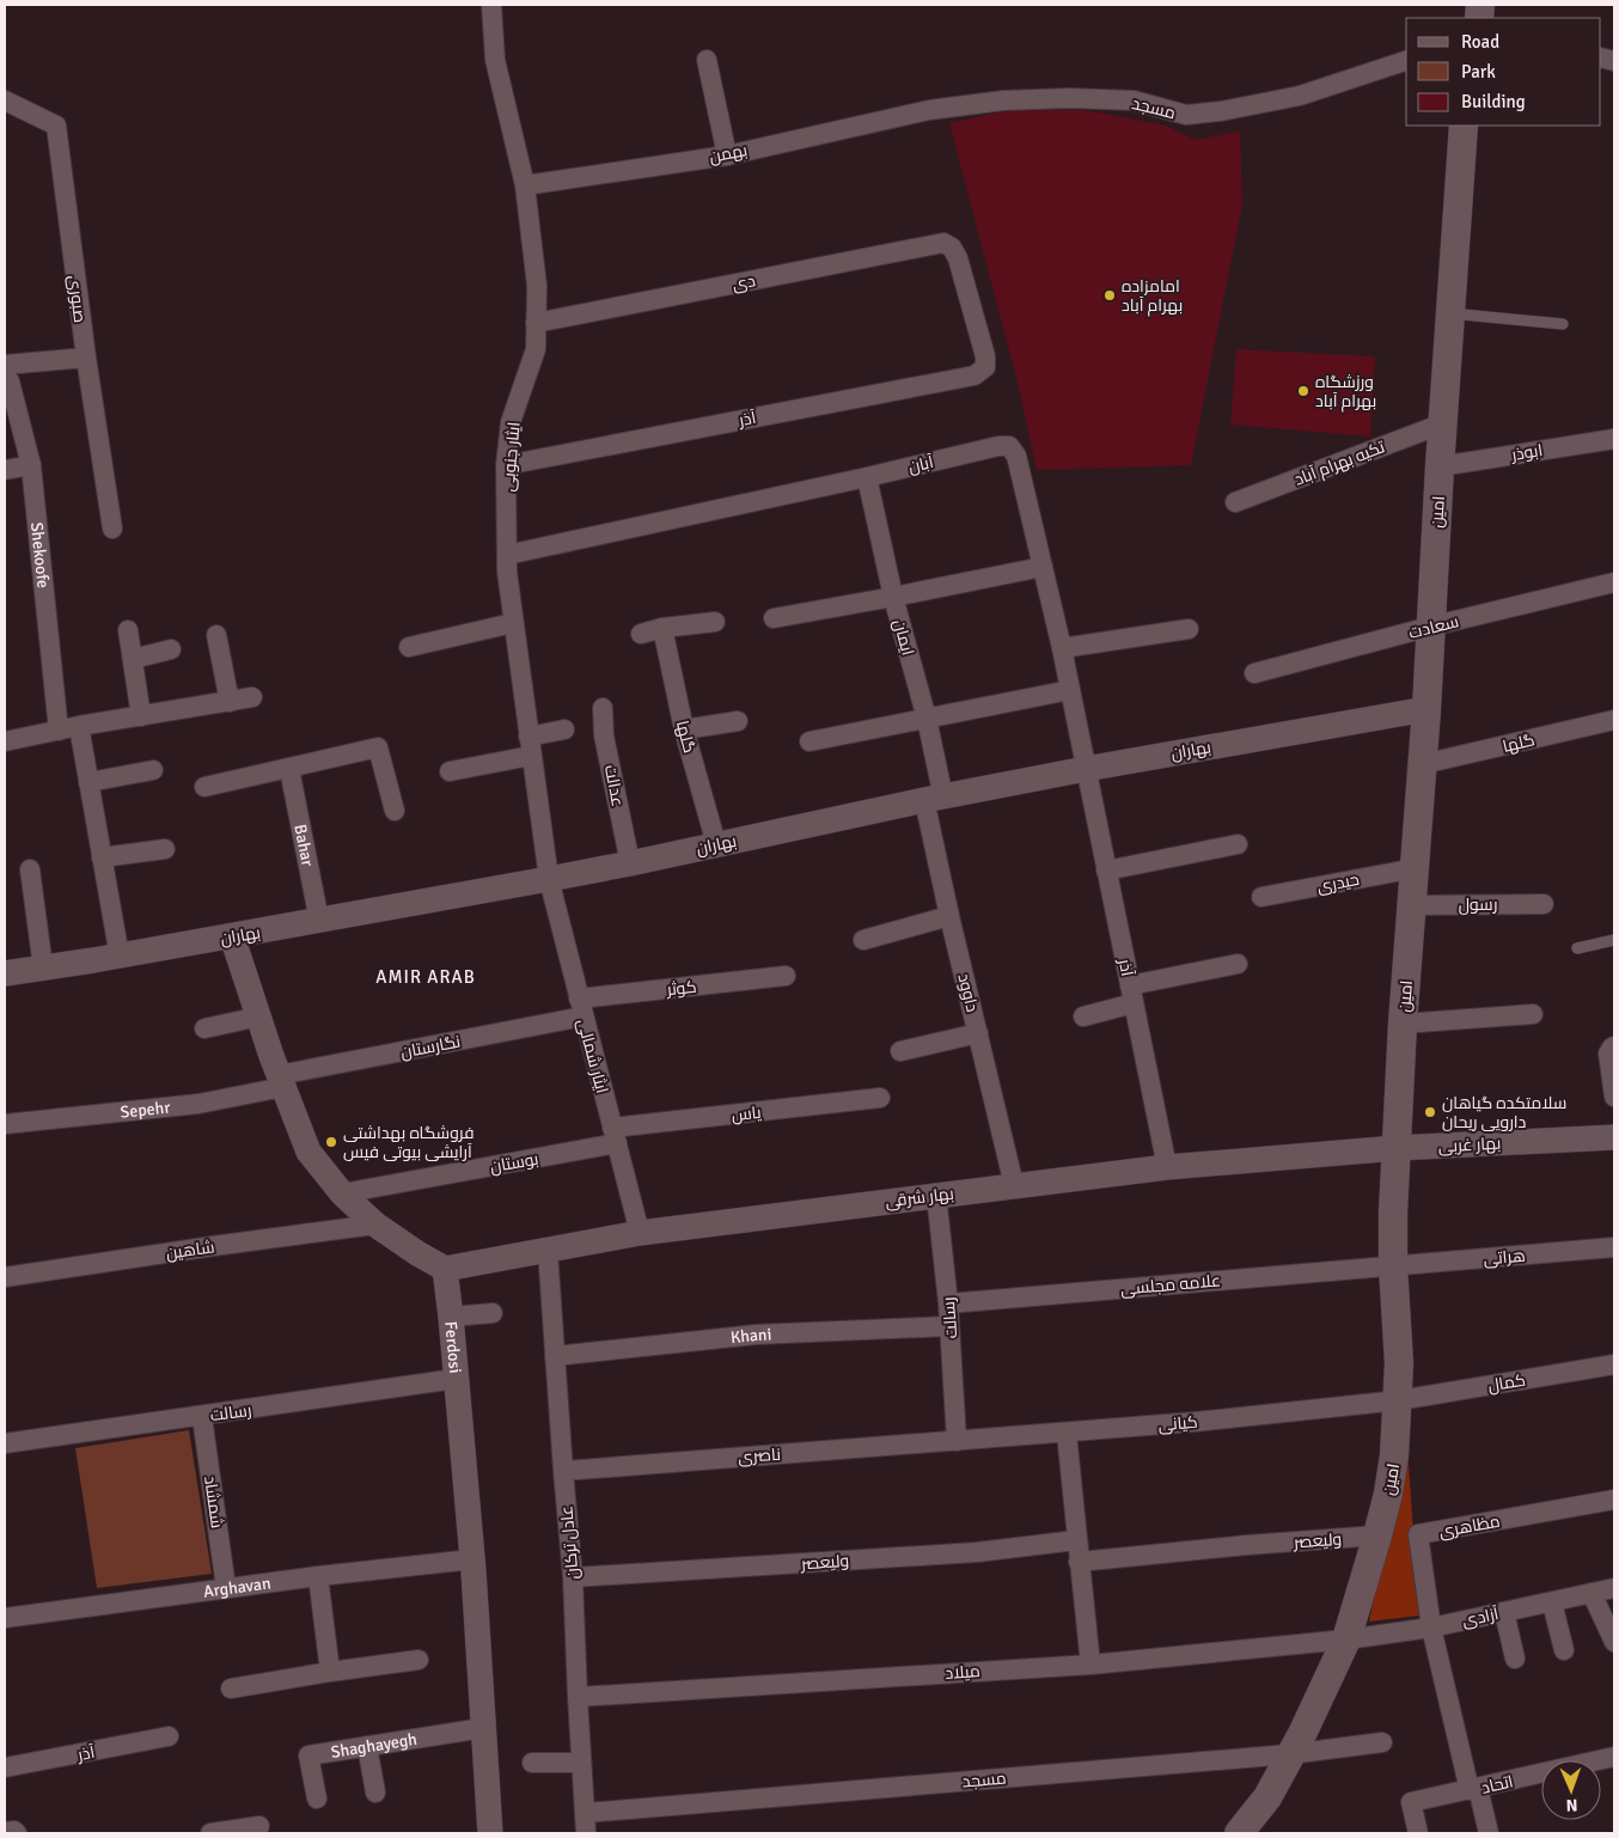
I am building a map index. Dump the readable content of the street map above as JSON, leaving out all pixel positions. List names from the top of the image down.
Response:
{
  "streets": {
    "main road": ["امین"],
    "street": [
      "مسجد",
      "بهمن",
      "دی",
      "صبوری",
      "آذر",
      "ابوذر",
      "ایثار جنوبی",
      "تکیه بهرام آباد",
      "آبان",
      "Shekoofe",
      "سعادت",
      "ایمان",
      "گلها",
      "بهاران",
      "عدالت",
      "Bahar",
      "حیدری",
      "رسول",
      "کوثر",
      "داوود",
      "نگارستان",
      "ایثار شمالی",
      "Sepehr",
      "یاس",
      "بهار غربی",
      "بوستان",
      "بهار شرقی",
      "شاهین",
      "هراتی",
      "علامه مجلسی",
      "رسالت",
      "Khani",
      "Ferdosi",
      "کمال",
      "کیانی",
      "ناصری",
      "شمشاد",
      "مظاهری",
      "ولیعصر",
      "عادل ترکان",
      "Arghavan",
      "آزادی",
      "میلاد",
      "Shaghayegh",
      "اتحاد"
    ]
  },
  "crossings": [
    ["مسجد", "بهمن"],
    ["مسجد", "امین"],
    ["مسجد", "عادل ترکان"],
    ["بهمن", "ایثار جنوبی"],
    ["دی", "آذر"],
    ["دی", "ایثار جنوبی"],
    ["آذر", "ایثار جنوبی"],
    ["آذر", "آبان"],
    ["آذر", "بهاران"],
    ["آذر", "بهار شرقی"],
    ["ابوذر", "امین"],
    ["ایثار جنوبی", "آبان"],
    ["ایثار جنوبی", "بهاران"],
    ["ایثار جنوبی", "ایثار شمالی"],
    ["تکیه بهرام آباد", "امین"],
    ["آبان", "ایمان"],
    ["آبان", "بهاران"],
    ["امین", "سعادت"],
    ["امین", "گلها"],
    ["امین", "بهاران"],
    ["امین", "حیدری"],
    ["امین", "رسول"],
    ["امین", "بهار غربی"],
    ["امین", "بهار شرقی"],
    ["امین", "هراتی"],
    ["امین", "علامه مجلسی"],
    ["امین", "کمال"],
    ["امین", "کیانی"],
    ["امین", "ولیعصر"],
    ["امین", "آزادی"],
    ["امین", "میلاد"],
    ["ایمان", "بهاران"],
    ["ایمان", "داوود"],
    ["گلها", "بهاران"],
    ["بهاران", "عدالت"],
    ["بهاران", "Bahar"],
    ["بهاران", "داوود"],
    ["بهاران", "ایثار شمالی"],
    ["کوثر", "نگارستان"],
    ["کوثر", "ایثار شمالی"],
    ["داوود", "بهار شرقی"],
    ["نگارستان", "ایثار شمالی"],
    ["نگارستان", "Sepehr"],
    ["ایثار شمالی", "یاس"],
    ["ایثار شمالی", "بوستان"],
    ["ایثار شمالی", "بهار شرقی"],
    ["یاس", "بوستان"],
    ["بهار غربی", "بهار شرقی"],
    ["بهار شرقی", "رسالت"],
    ["بهار شرقی", "Ferdosi"],
    ["بهار شرقی", "عادل ترکان"],
    ["هراتی", "علامه مجلسی"],
    ["علامه مجلسی", "رسالت"],
    ["رسالت", "Khani"],
    ["رسالت", "Ferdosi"],
    ["رسالت", "کیانی"],
    ["رسالت", "ناصری"],
    ["رسالت", "شمشاد"],
    ["Khani", "عادل ترکان"],
    ["Ferdosi", "Arghavan"],
    ["Ferdosi", "Shaghayegh"],
    ["کمال", "کیانی"],
    ["کیانی", "ناصری"],
    ["ناصری", "عادل ترکان"],
    ["شمشاد", "Arghavan"],
    ["مظاهری", "آزادی"],
    ["ولیعصر", "عادل ترکان"],
    ["عادل ترکان", "میلاد"],
    ["آزادی", "میلاد"]
  ],
  "districts": ["AMIR ARAB"],
  "places": [
    "امامزاده بهرام آباد",
    "ورزشگاه بهرام آباد",
    "سلامتکده گیاهان دارویی ریحان",
    "فروشگاه بهداشتی آرایشی بیوتی فیس"
  ],
  "legend": ["Road", "Park", "Building"],
  "north": "bottom"
}
